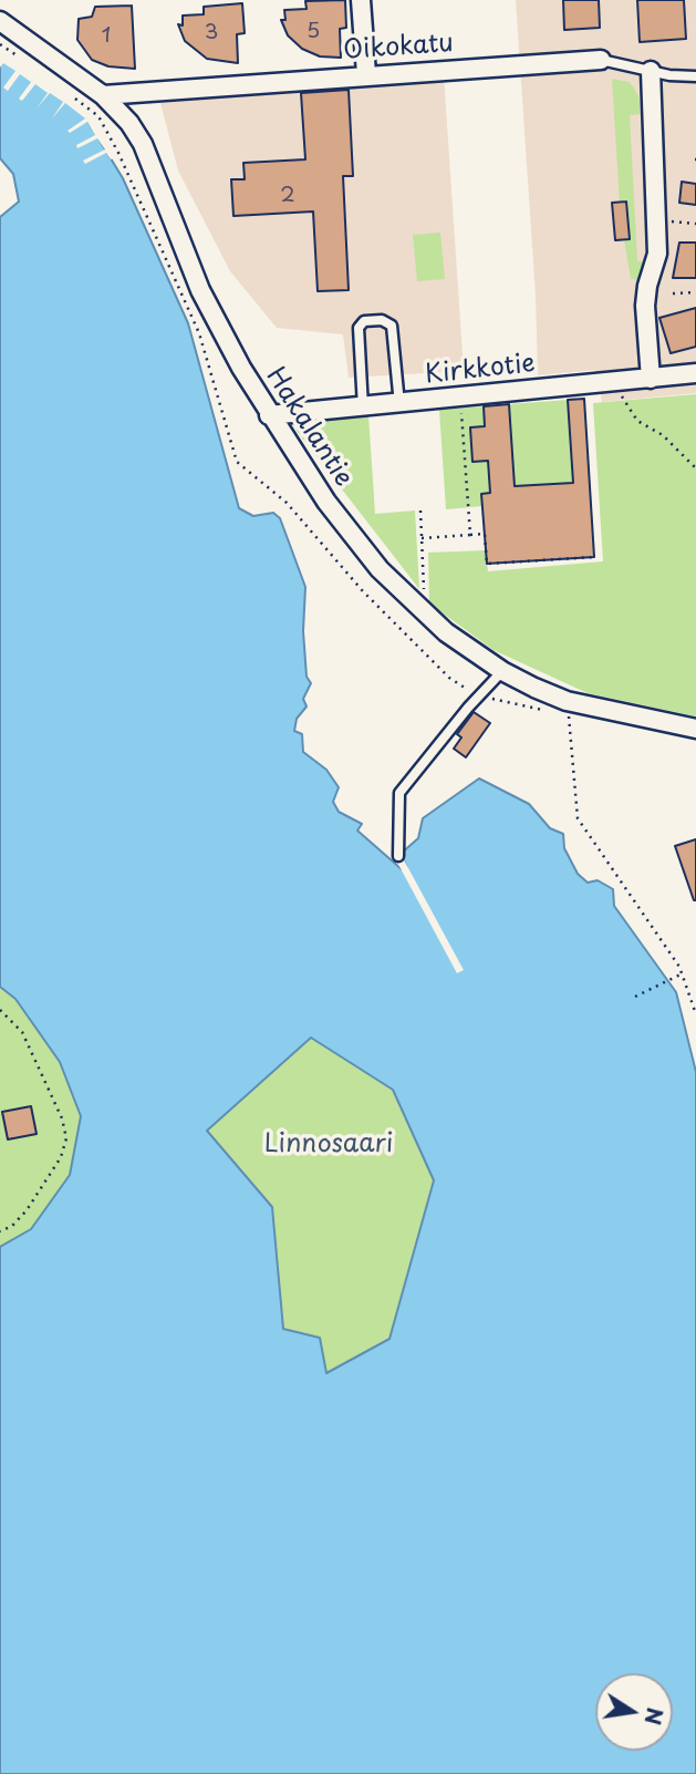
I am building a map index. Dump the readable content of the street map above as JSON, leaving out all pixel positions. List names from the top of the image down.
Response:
{
  "streets": {
    "street": ["Oikokatu", "Kirkkotie", "Hakalantie"]
  },
  "crossings": [
    ["Oikokatu", "Hakalantie"],
    ["Kirkkotie", "Hakalantie"]
  ],
  "parks": ["Linnosaari"],
  "house_numbers": [
    "5",
    "3",
    "1",
    "2"
  ],
  "north": "right"
}
